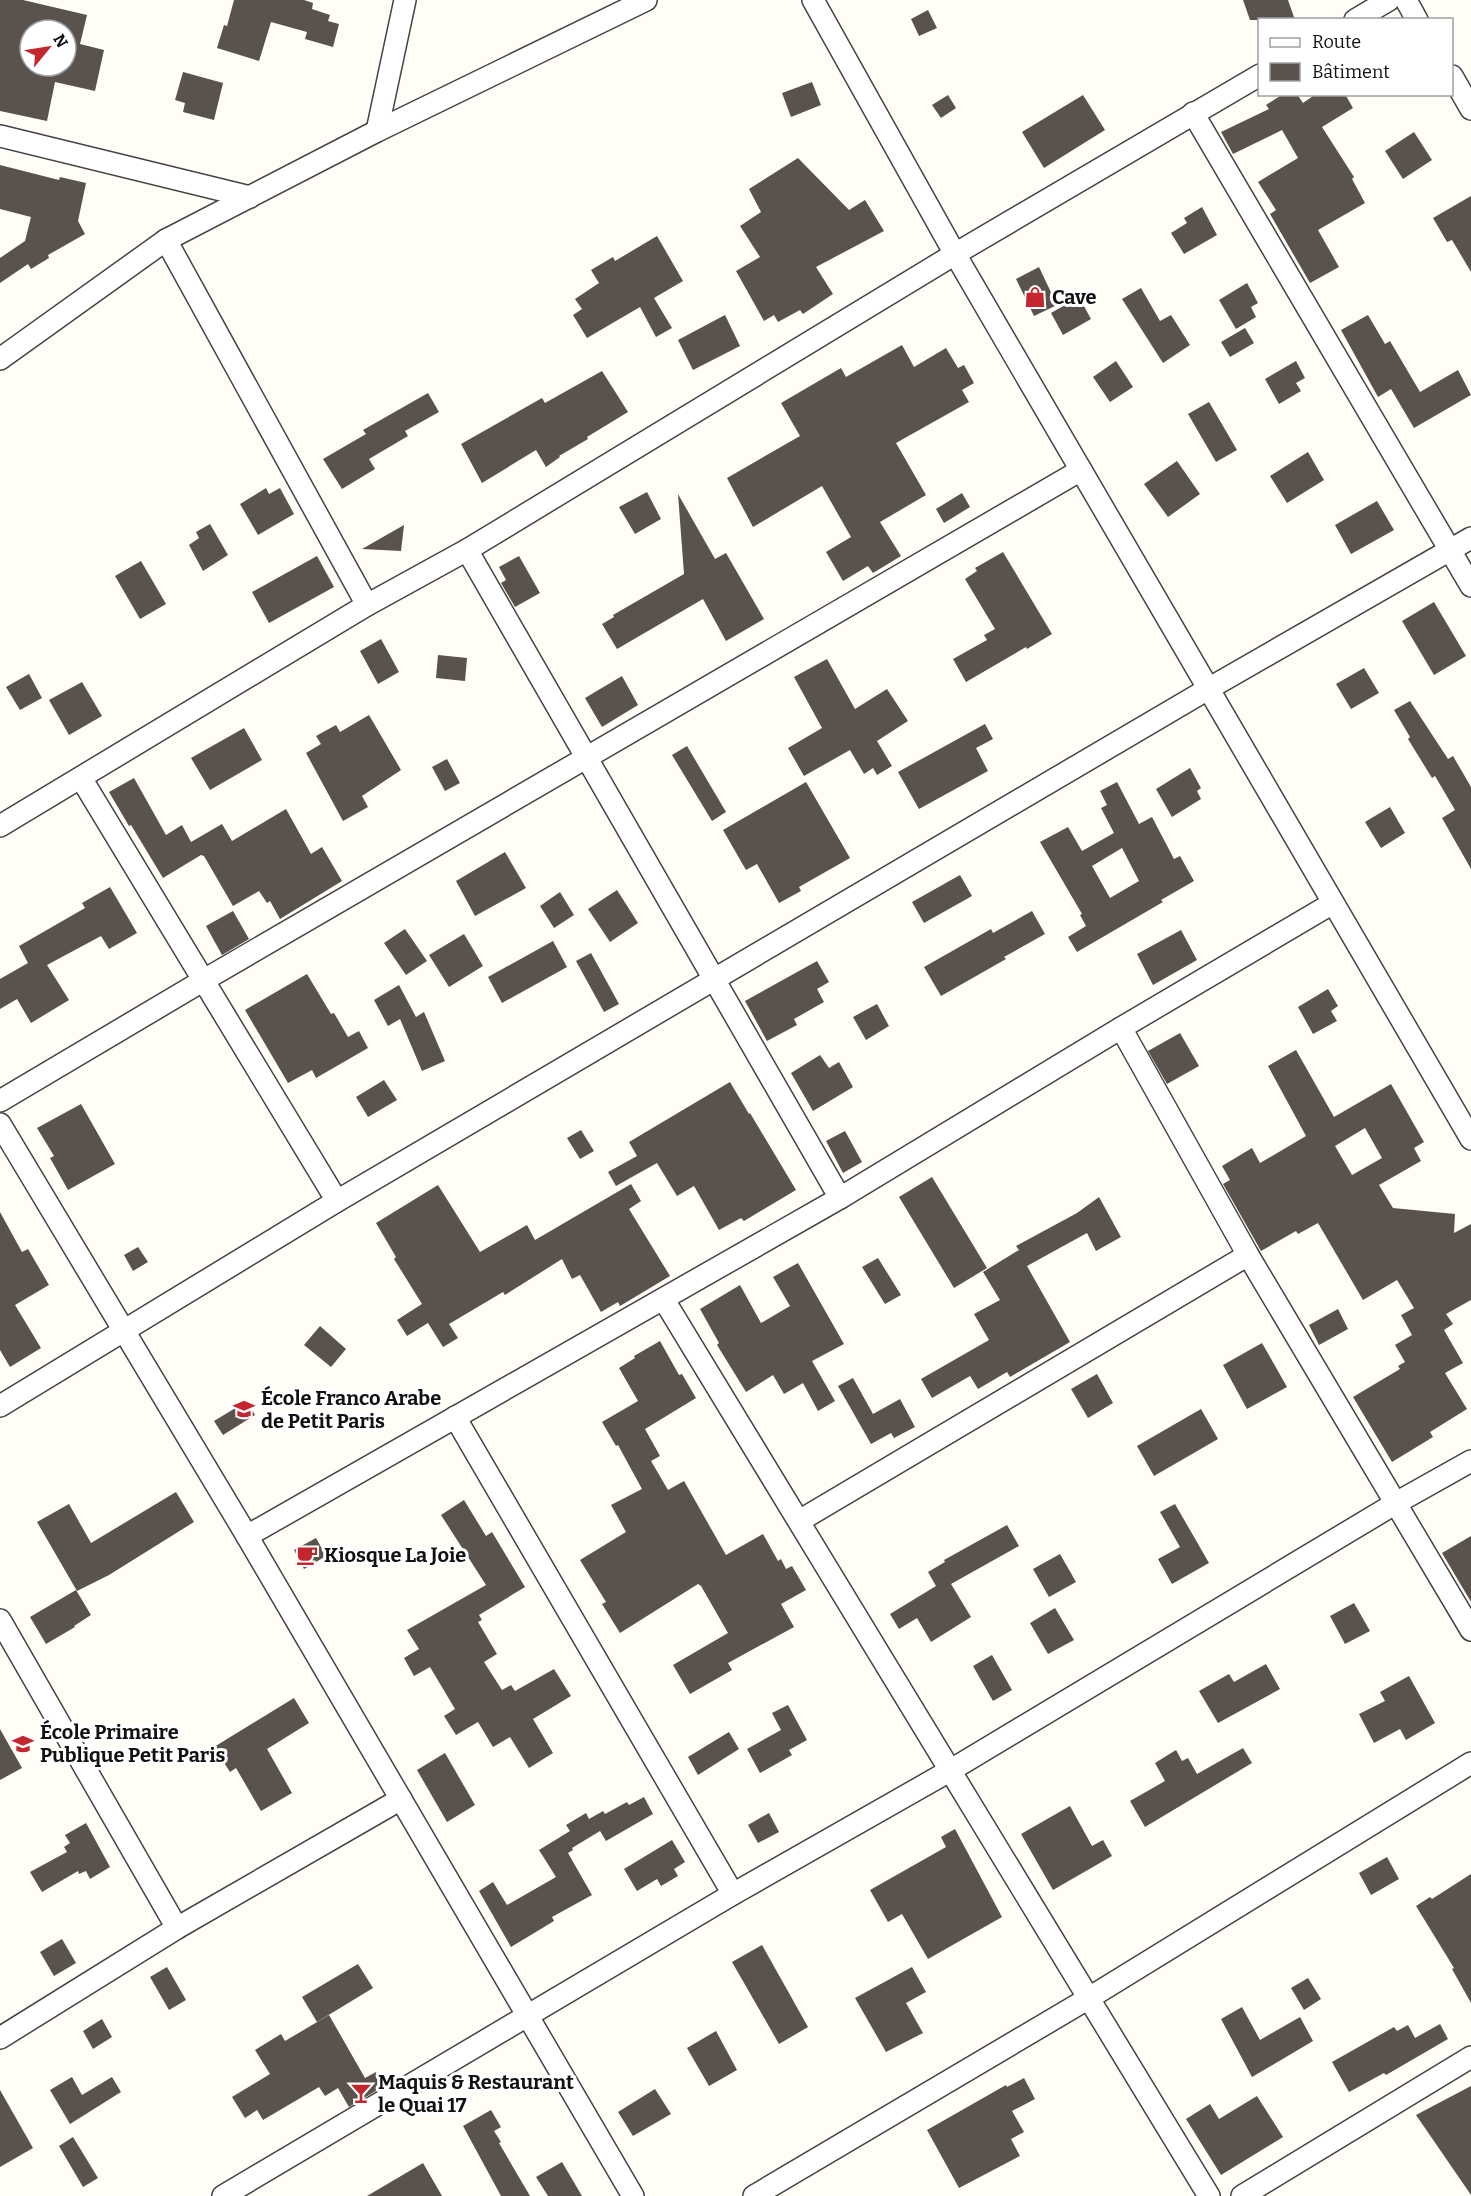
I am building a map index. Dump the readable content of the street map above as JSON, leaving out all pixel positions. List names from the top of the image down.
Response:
{
  "places": {
    "shop": ["Cave"],
    "school or university": ["École Franco Arabe de Petit Paris", "École Primaire Publique Petit Paris"],
    "cafe": ["Kiosque La Joie"],
    "bar": ["Maquis & Restaurant le Quai 17"]
  },
  "legend": ["Route", "Bâtiment"],
  "north": "top right"
}
